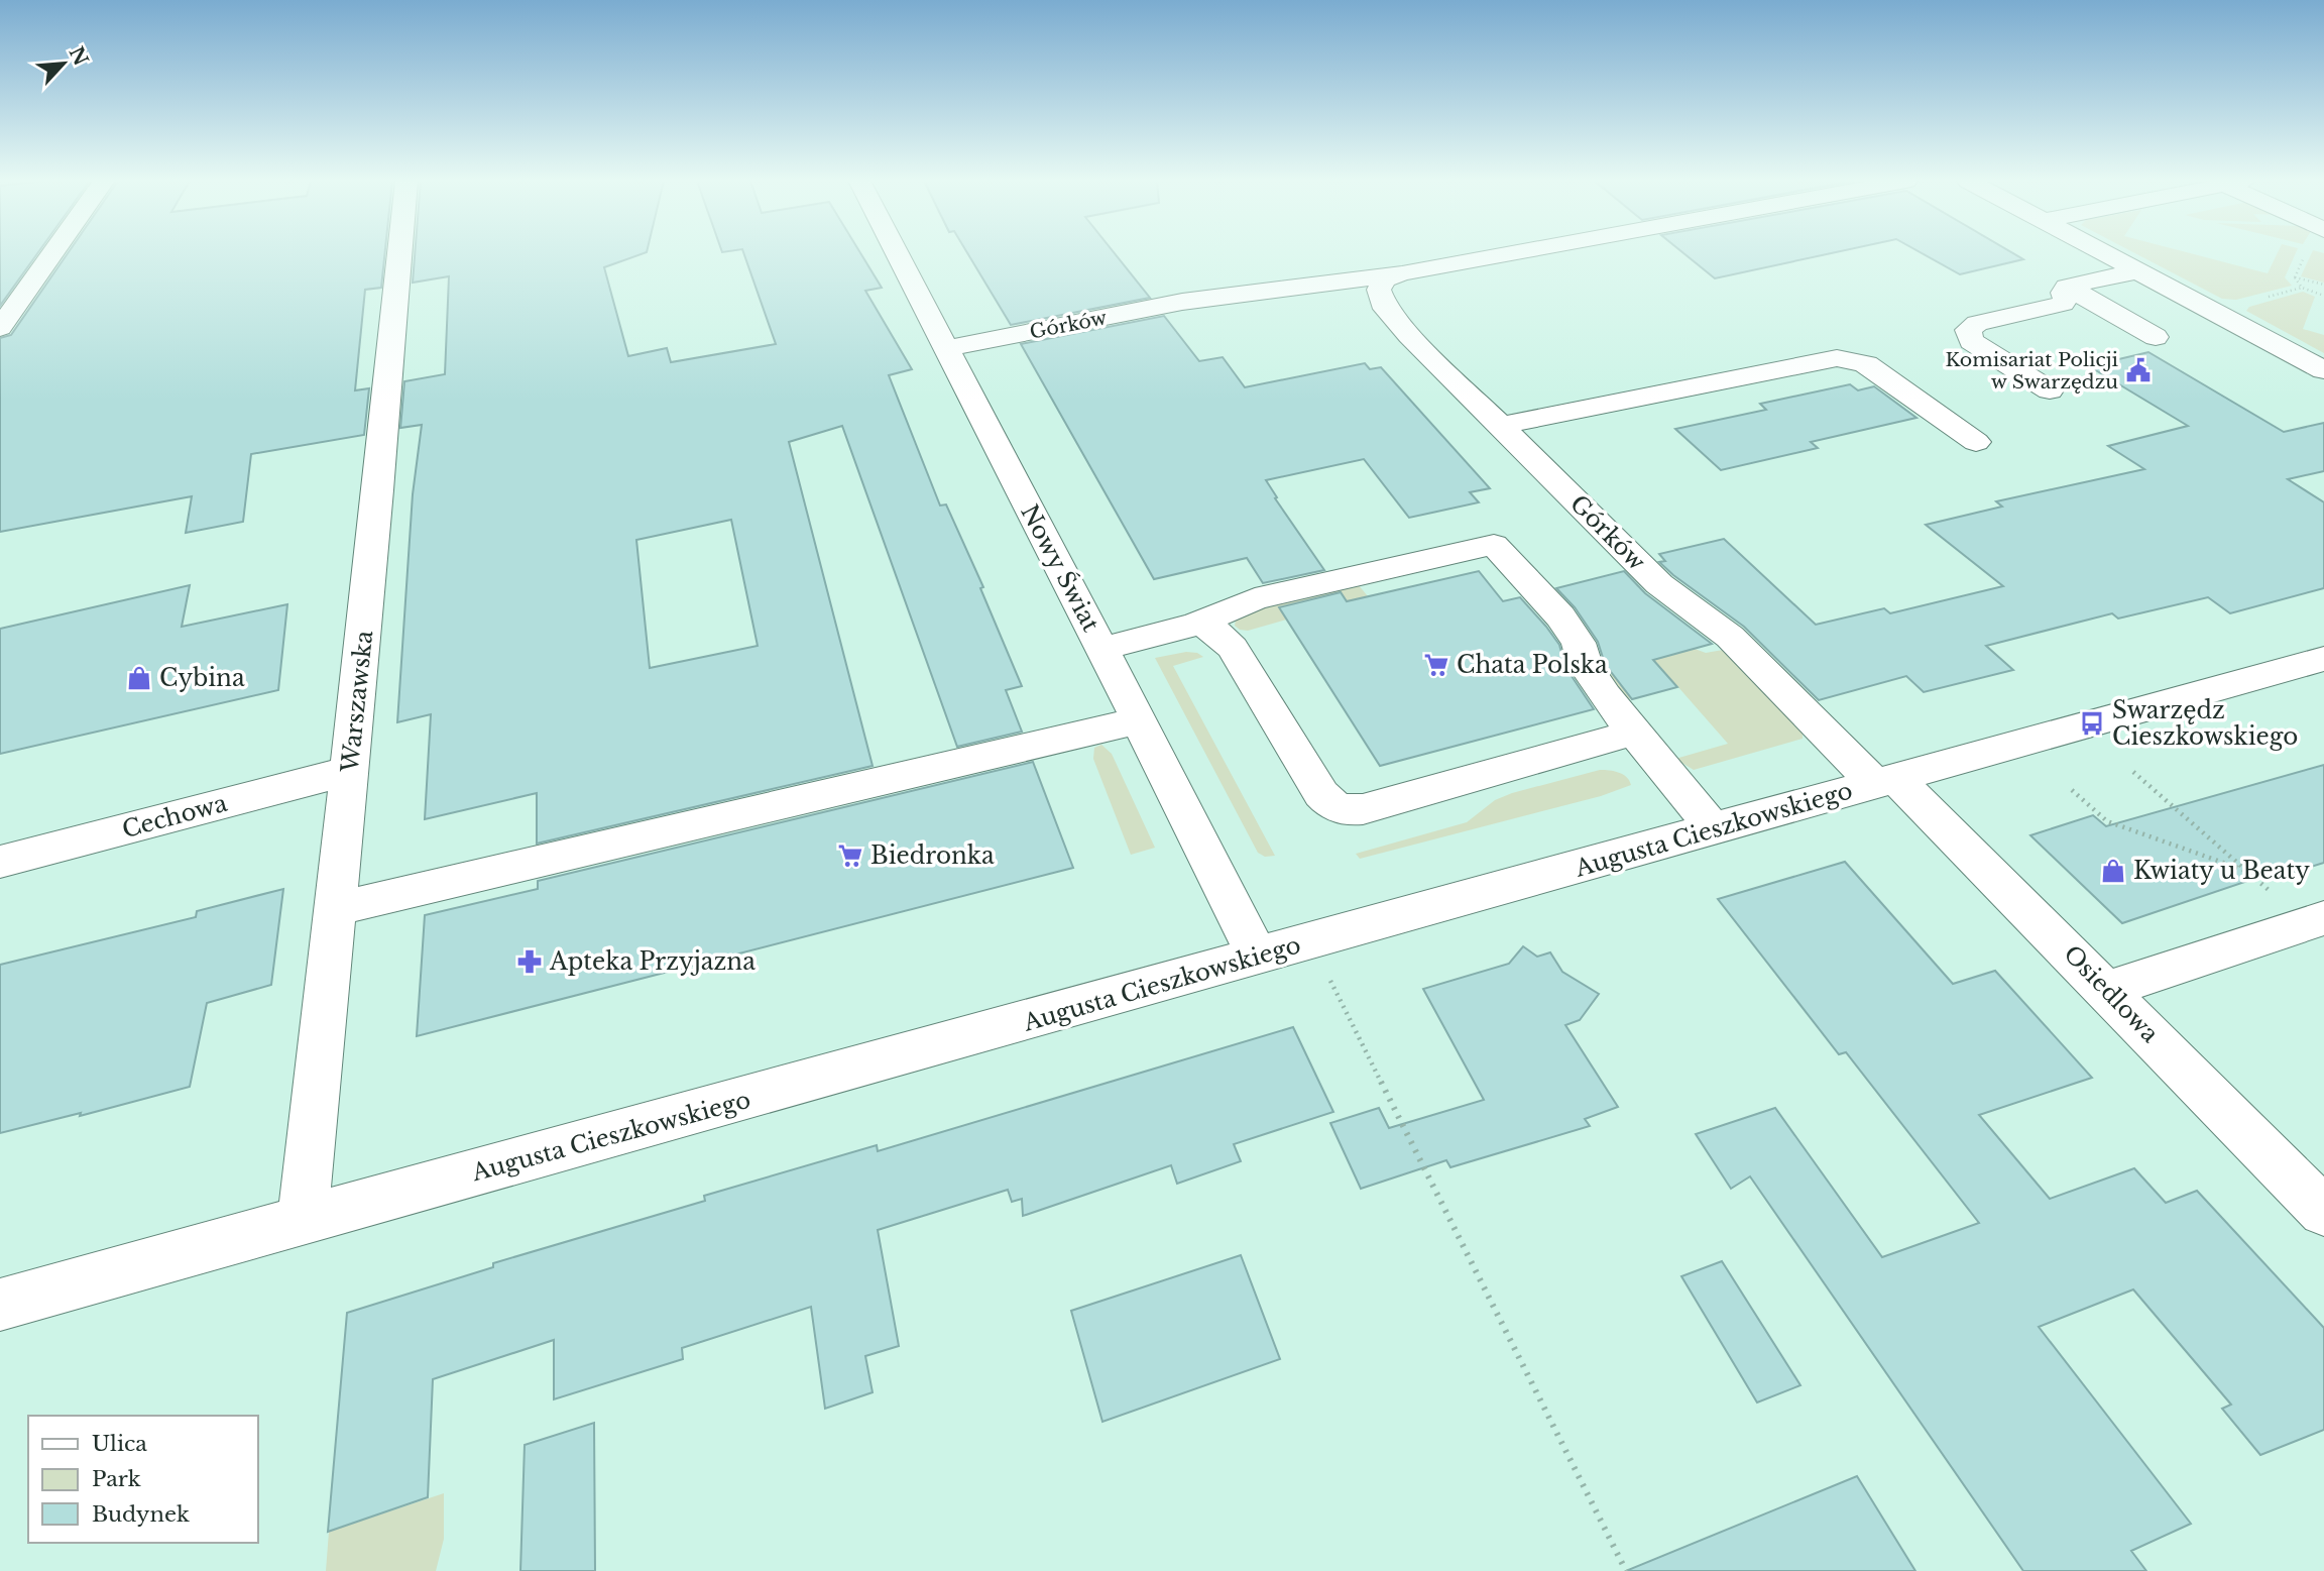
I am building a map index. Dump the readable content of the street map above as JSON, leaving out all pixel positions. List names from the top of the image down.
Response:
{
  "streets": {
    "street": [
      "Górków",
      "Nowy Świat",
      "Warszawska",
      "Cechowa",
      "Augusta Cieszkowskiego",
      "Osiedlowa"
    ]
  },
  "crossings": [
    ["Górków", "Nowy Świat"],
    ["Górków", "Augusta Cieszkowskiego"],
    ["Górków", "Osiedlowa"],
    ["Nowy Świat", "Augusta Cieszkowskiego"],
    ["Warszawska", "Cechowa"],
    ["Warszawska", "Augusta Cieszkowskiego"],
    ["Augusta Cieszkowskiego", "Osiedlowa"]
  ],
  "places": {
    "public building": ["Komisariat Policji w Swarzędzu"],
    "supermarket": ["Chata Polska", "Biedronka"],
    "shop": ["Cybina", "Kwiaty u Beaty"],
    "bus stop": ["Swarzędz Cieszkowskiego"],
    "pharmacy": ["Apteka Przyjazna"]
  },
  "legend": ["Ulica", "Park", "Budynek"],
  "north": "top right"
}
